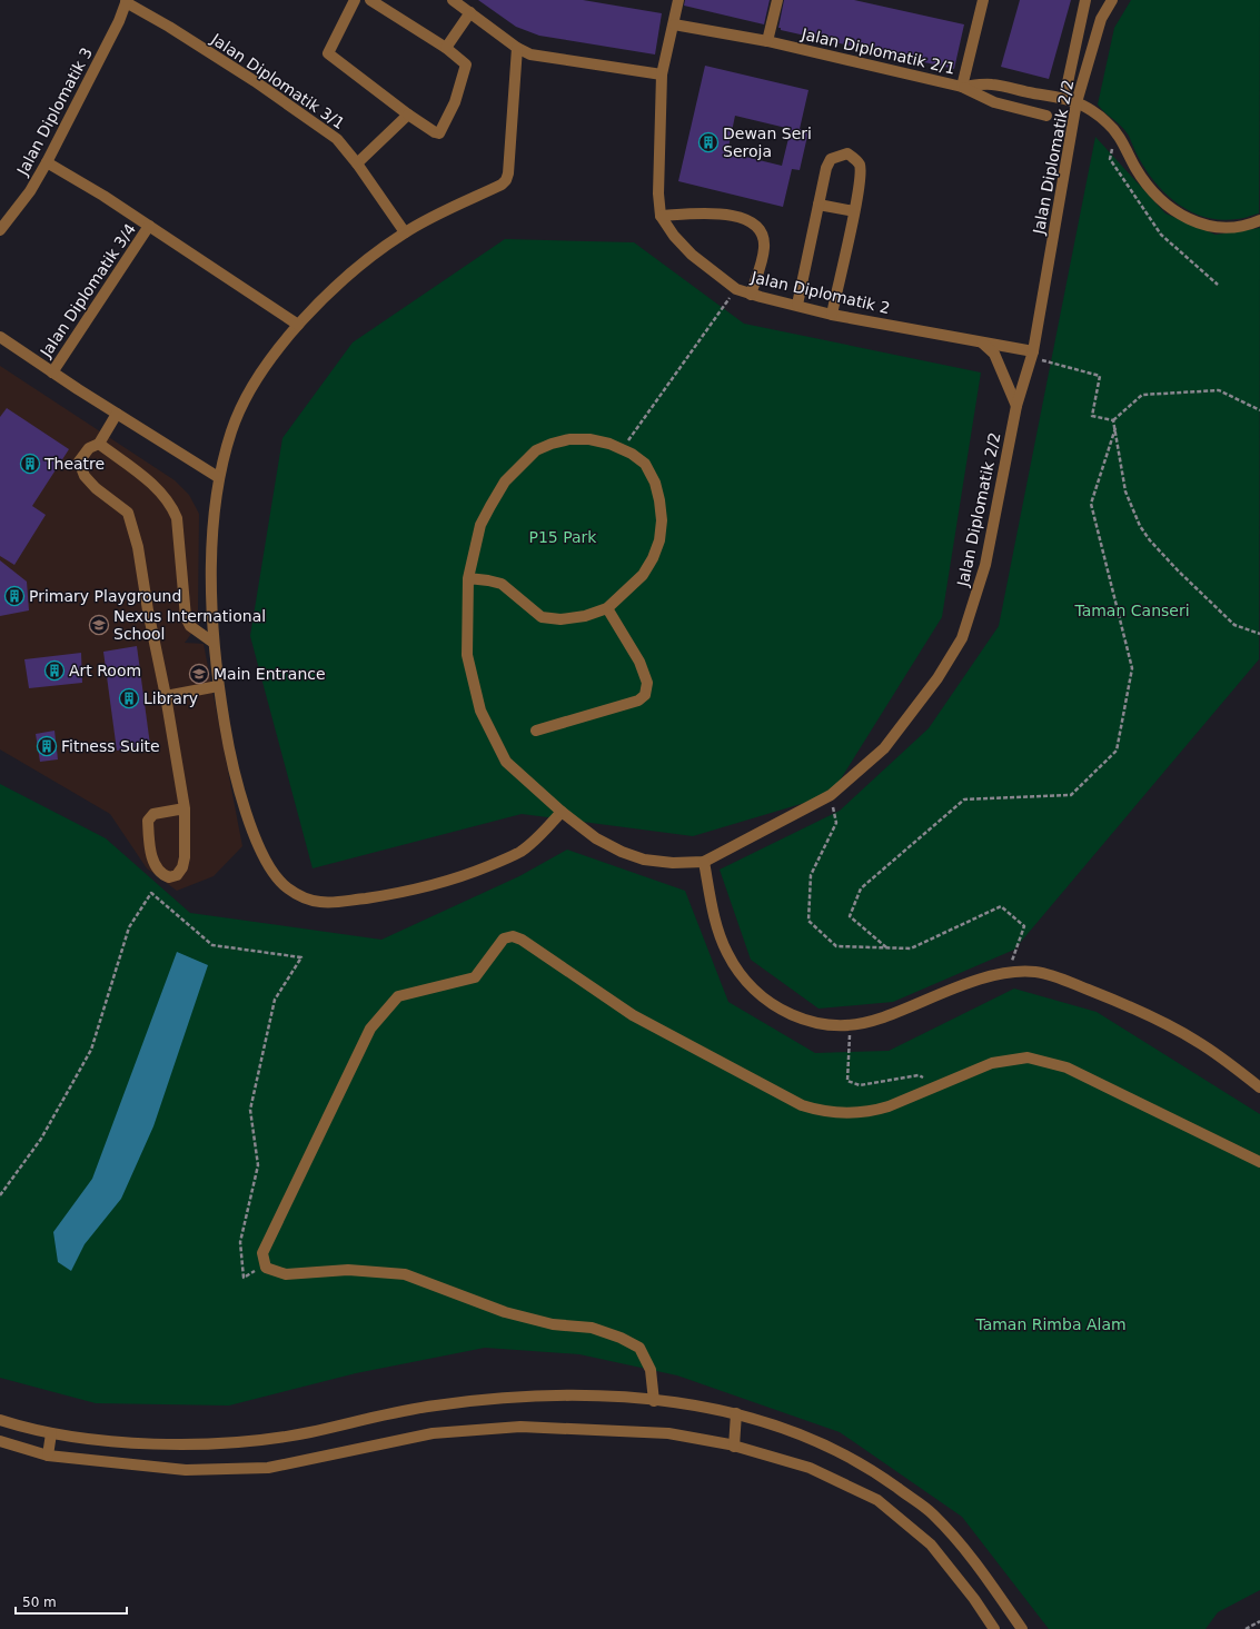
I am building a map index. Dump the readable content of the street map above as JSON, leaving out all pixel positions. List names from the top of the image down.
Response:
{
  "streets": {
    "street": [
      "Jalan Diplomatik 2/1",
      "Jalan Diplomatik 3/1",
      "Jalan Diplomatik 3",
      "Jalan Diplomatik 2/2",
      "Jalan Diplomatik 3/4",
      "Jalan Diplomatik 2"
    ]
  },
  "crossings": [
    ["Jalan Diplomatik 2/1", "Jalan Diplomatik 2/2"],
    ["Jalan Diplomatik 2/1", "Jalan Diplomatik 2"],
    ["Jalan Diplomatik 3/1", "Jalan Diplomatik 3"],
    ["Jalan Diplomatik 2/2", "Jalan Diplomatik 2"]
  ],
  "parks": ["P15 Park", "Taman Canseri", "Taman Rimba Alam"],
  "places": {
    "building": [
      "Dewan Seri Seroja",
      "Theatre",
      "Primary Playground",
      "Art Room",
      "Library",
      "Fitness Suite"
    ],
    "school or university": ["Nexus International School", "Main Entrance"]
  },
  "scale_bar": "50 m"
}
